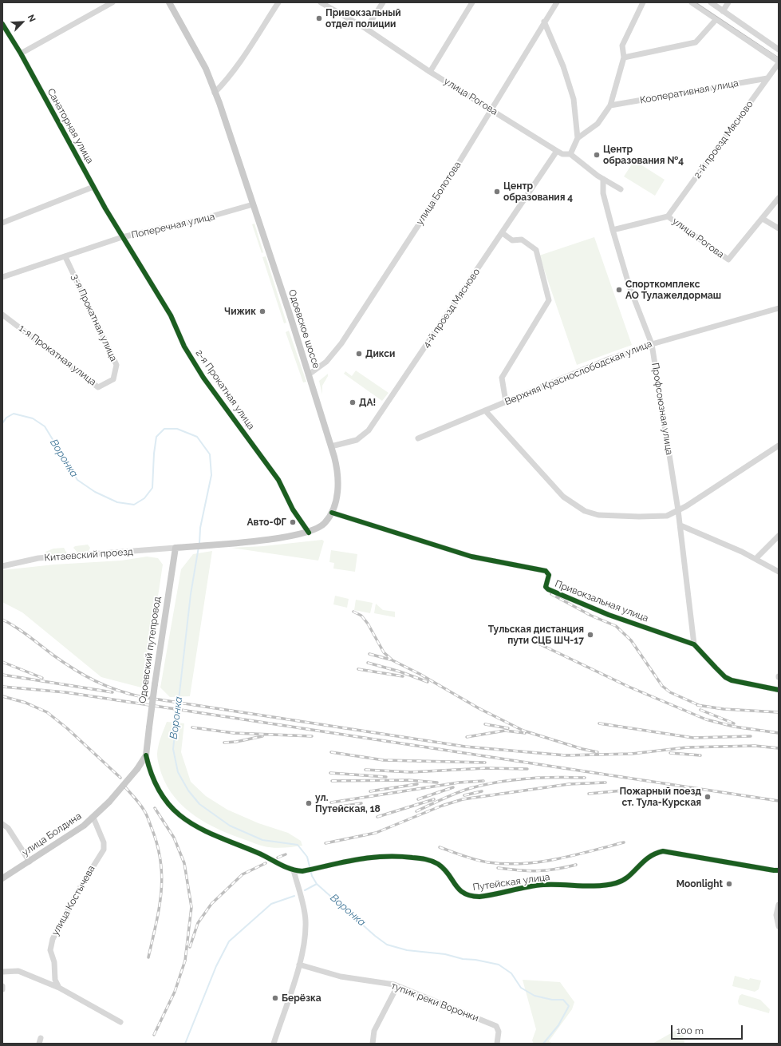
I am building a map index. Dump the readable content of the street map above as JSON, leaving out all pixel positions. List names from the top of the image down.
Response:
{
  "streets": {
    "main road": ["Одоевское шоссе", "Одоевский путепровод", "улица Болдина"],
    "street": [
      "Кооперативная улица",
      "улица Рогова",
      "Санаторная улица",
      "2-й проезд Мясново",
      "улица Болотова",
      "Поперечная улица",
      "4-й проезд Мясново",
      "3-я Прокатная улица",
      "1-я Прокатная улица",
      "Верхняя Краснослободская улица",
      "2-я Прокатная улица",
      "Профсоюзная улица",
      "Китаевский проезд",
      "Привокзальная улица",
      "Путейская улица",
      "улица Костычева",
      "тупик реки Воронки"
    ]
  },
  "crossings": [
    ["Кооперативная улица", "2-й проезд Мясново"],
    ["улица Рогова", "2-й проезд Мясново"],
    ["улица Рогова", "улица Болотова"],
    ["улица Рогова", "4-й проезд Мясново"],
    ["улица Рогова", "Профсоюзная улица"],
    ["Санаторная улица", "Поперечная улица"],
    ["Санаторная улица", "2-я Прокатная улица"],
    ["улица Болотова", "Одоевское шоссе"],
    ["Поперечная улица", "3-я Прокатная улица"],
    ["Поперечная улица", "Одоевское шоссе"],
    ["Поперечная улица", "2-я Прокатная улица"],
    ["4-й проезд Мясново", "Одоевское шоссе"],
    ["3-я Прокатная улица", "1-я Прокатная улица"],
    ["Одоевское шоссе", "2-я Прокатная улица"],
    ["Одоевское шоссе", "Китаевский проезд"],
    ["Одоевское шоссе", "Привокзальная улица"],
    ["Одоевское шоссе", "Одоевский путепровод"],
    ["Верхняя Краснослободская улица", "Профсоюзная улица"],
    ["Профсоюзная улица", "Привокзальная улица"],
    ["Китаевский проезд", "Одоевский путепровод"],
    ["Одоевский путепровод", "улица Болдина"],
    ["улица Болдина", "улица Костычева"]
  ],
  "water": ["Воронка"],
  "places": [
    "Привокзальный отдел полиции",
    "Центр образования №4",
    "Центр образования 4",
    "Спорткомплекс АО Тулажелдормаш",
    "Чижик",
    "Дикси",
    "ДА!",
    "Авто-ФГ",
    "Тульская дистанция пути СЦБ ШЧ-17",
    "Пожарный поезд ст. Тула-Курская",
    "ул. Путейская, 18",
    "Moonlight",
    "Берёзка"
  ],
  "scale_bar": "100 m",
  "north": "top right"
}
